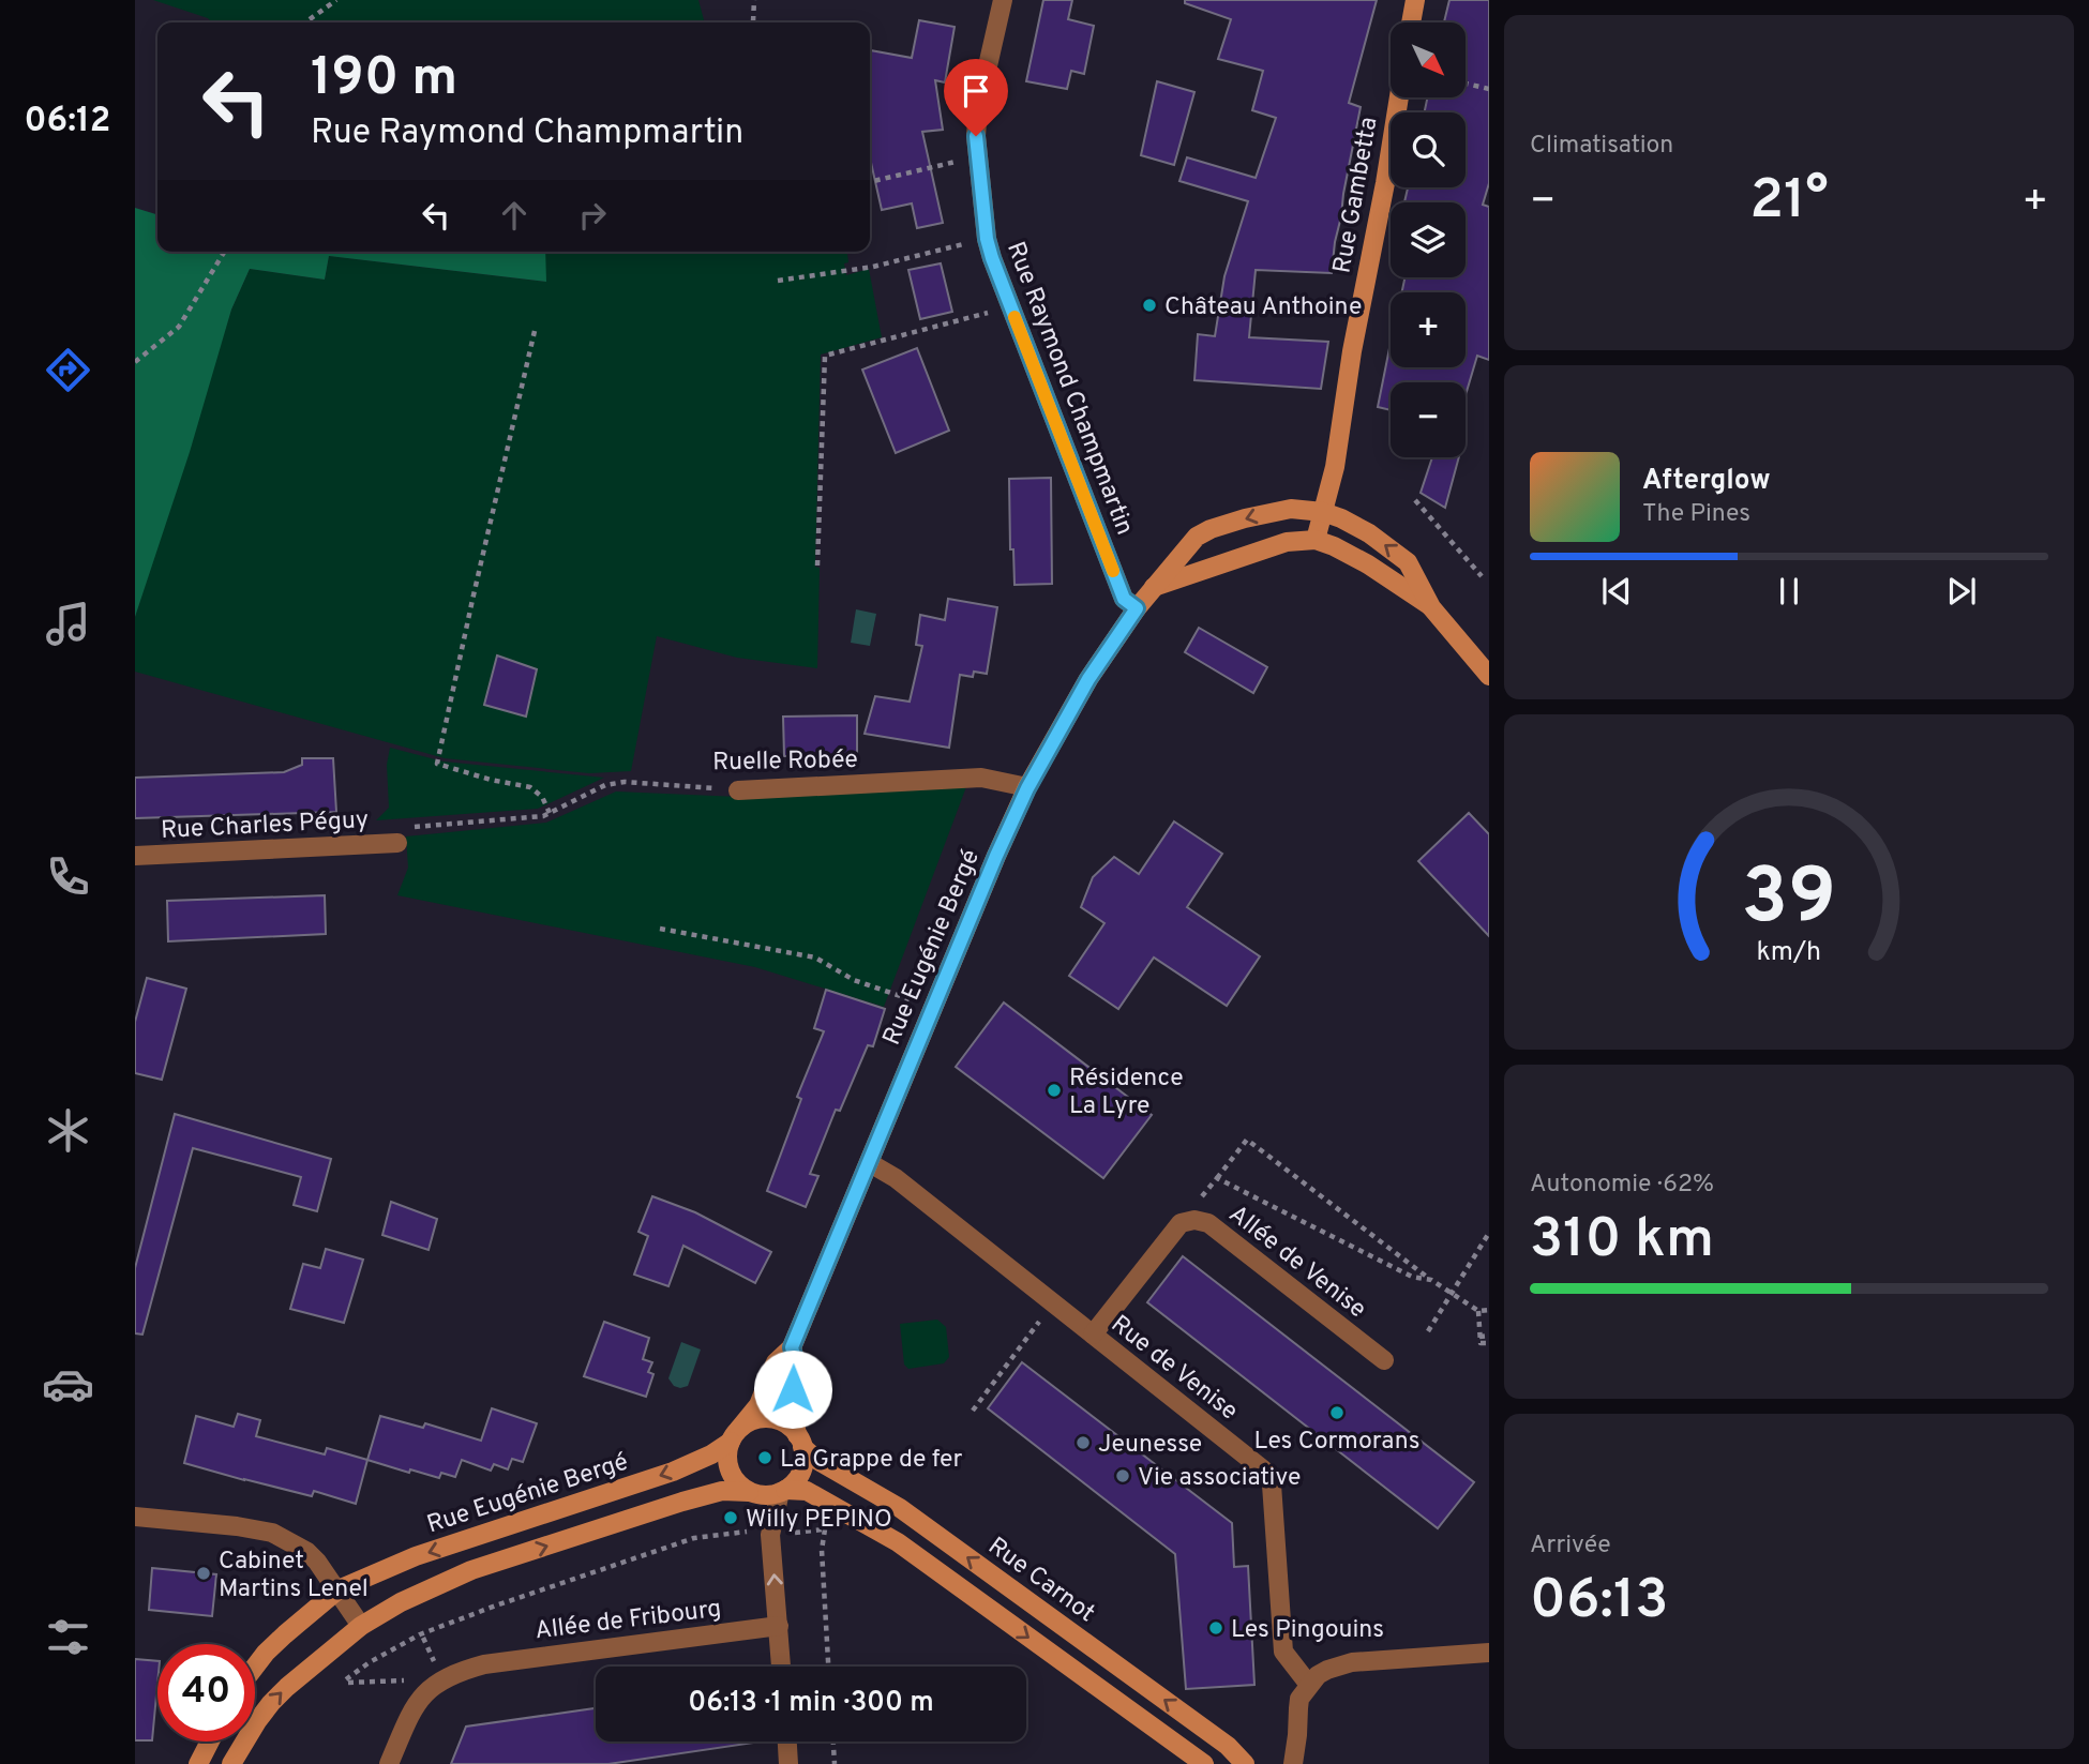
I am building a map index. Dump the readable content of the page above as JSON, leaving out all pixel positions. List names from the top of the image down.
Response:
{
  "streets": {
    "street": [
      "Rue Gambetta",
      "Rue Raymond Champmartin",
      "Ruelle Robée",
      "Rue Charles Péguy",
      "Rue Eugénie Bergé",
      "Allée de Venise",
      "Rue de Venise",
      "Rue Carnot",
      "Allée de Fribourg"
    ]
  },
  "crossings": [
    ["Rue Gambetta", "Rue Eugénie Bergé"],
    ["Rue Raymond Champmartin", "Rue Eugénie Bergé"],
    ["Ruelle Robée", "Rue Charles Péguy"],
    ["Ruelle Robée", "Rue Eugénie Bergé"],
    ["Rue Eugénie Bergé", "Rue de Venise"],
    ["Rue Eugénie Bergé", "Rue Carnot"]
  ],
  "places": [
    "Château Anthoine",
    "Résidence La Lyre",
    "Les Cormorans",
    "Jeunesse",
    "La Grappe de fer",
    "Vie associative",
    "Willy PEPINO",
    "Cabinet Martins Lenel",
    "Les Pingouins"
  ],
  "north": "bottom right",
  "page": {
    "tabs": "06:12",
    "tile": [
      "Climatisation",
      ["Autonomie · 62%", "310 km"],
      ["Arrivée", "06:13"]
    ],
    "map_buttons": ["+", "−"],
    "turn": ["190 m", "Rue Raymond Champmartin"],
    "heat": ["−", "21°", "+"],
    "song": ["Afterglow", "The Pines"],
    "limit": "40",
    "trip": "06:13 · 1 min · 300 m",
    "gauge": ["39", "km/h"]
  }
}
